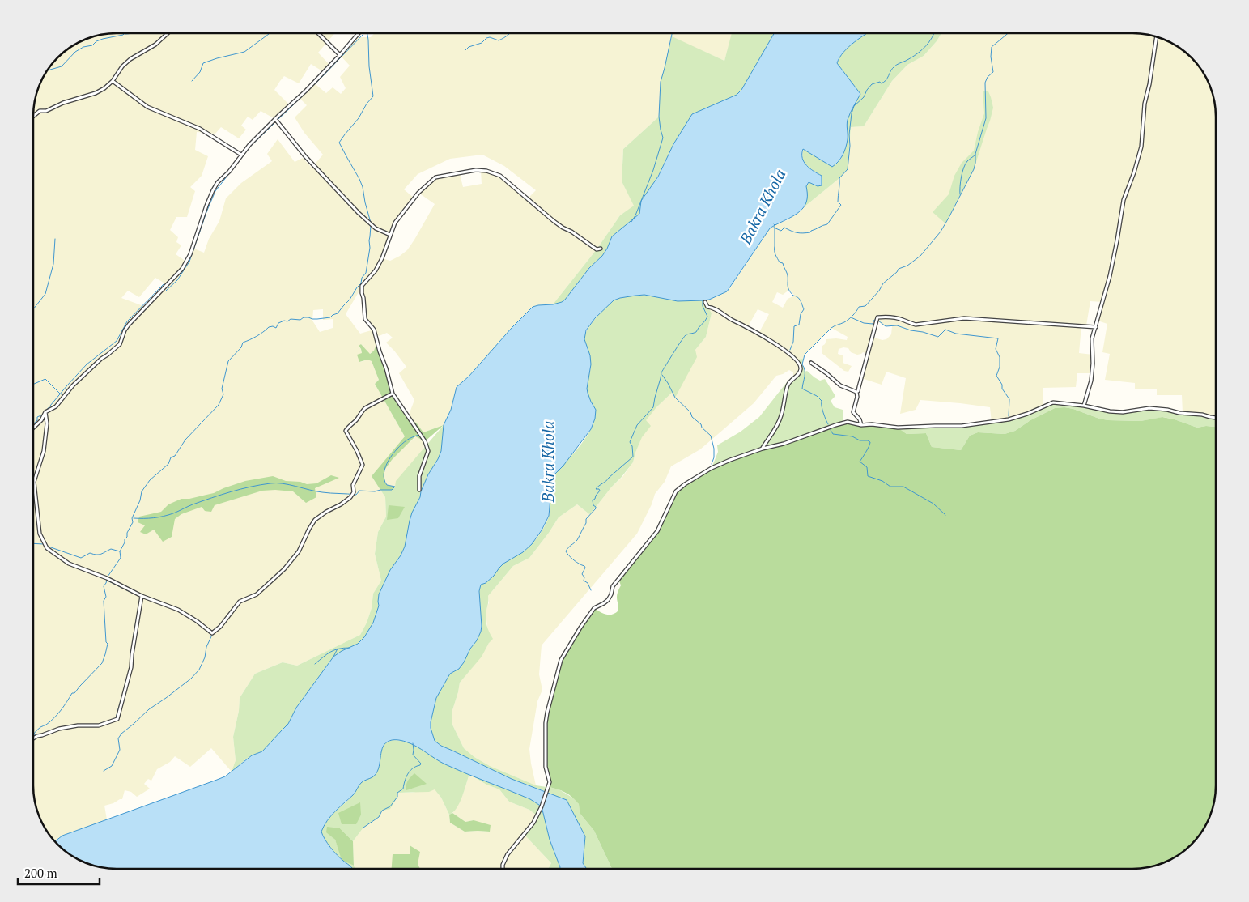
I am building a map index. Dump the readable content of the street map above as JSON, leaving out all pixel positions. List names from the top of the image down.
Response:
{
  "water": ["Bakra Khola"],
  "scale_bar": "200 m"
}
